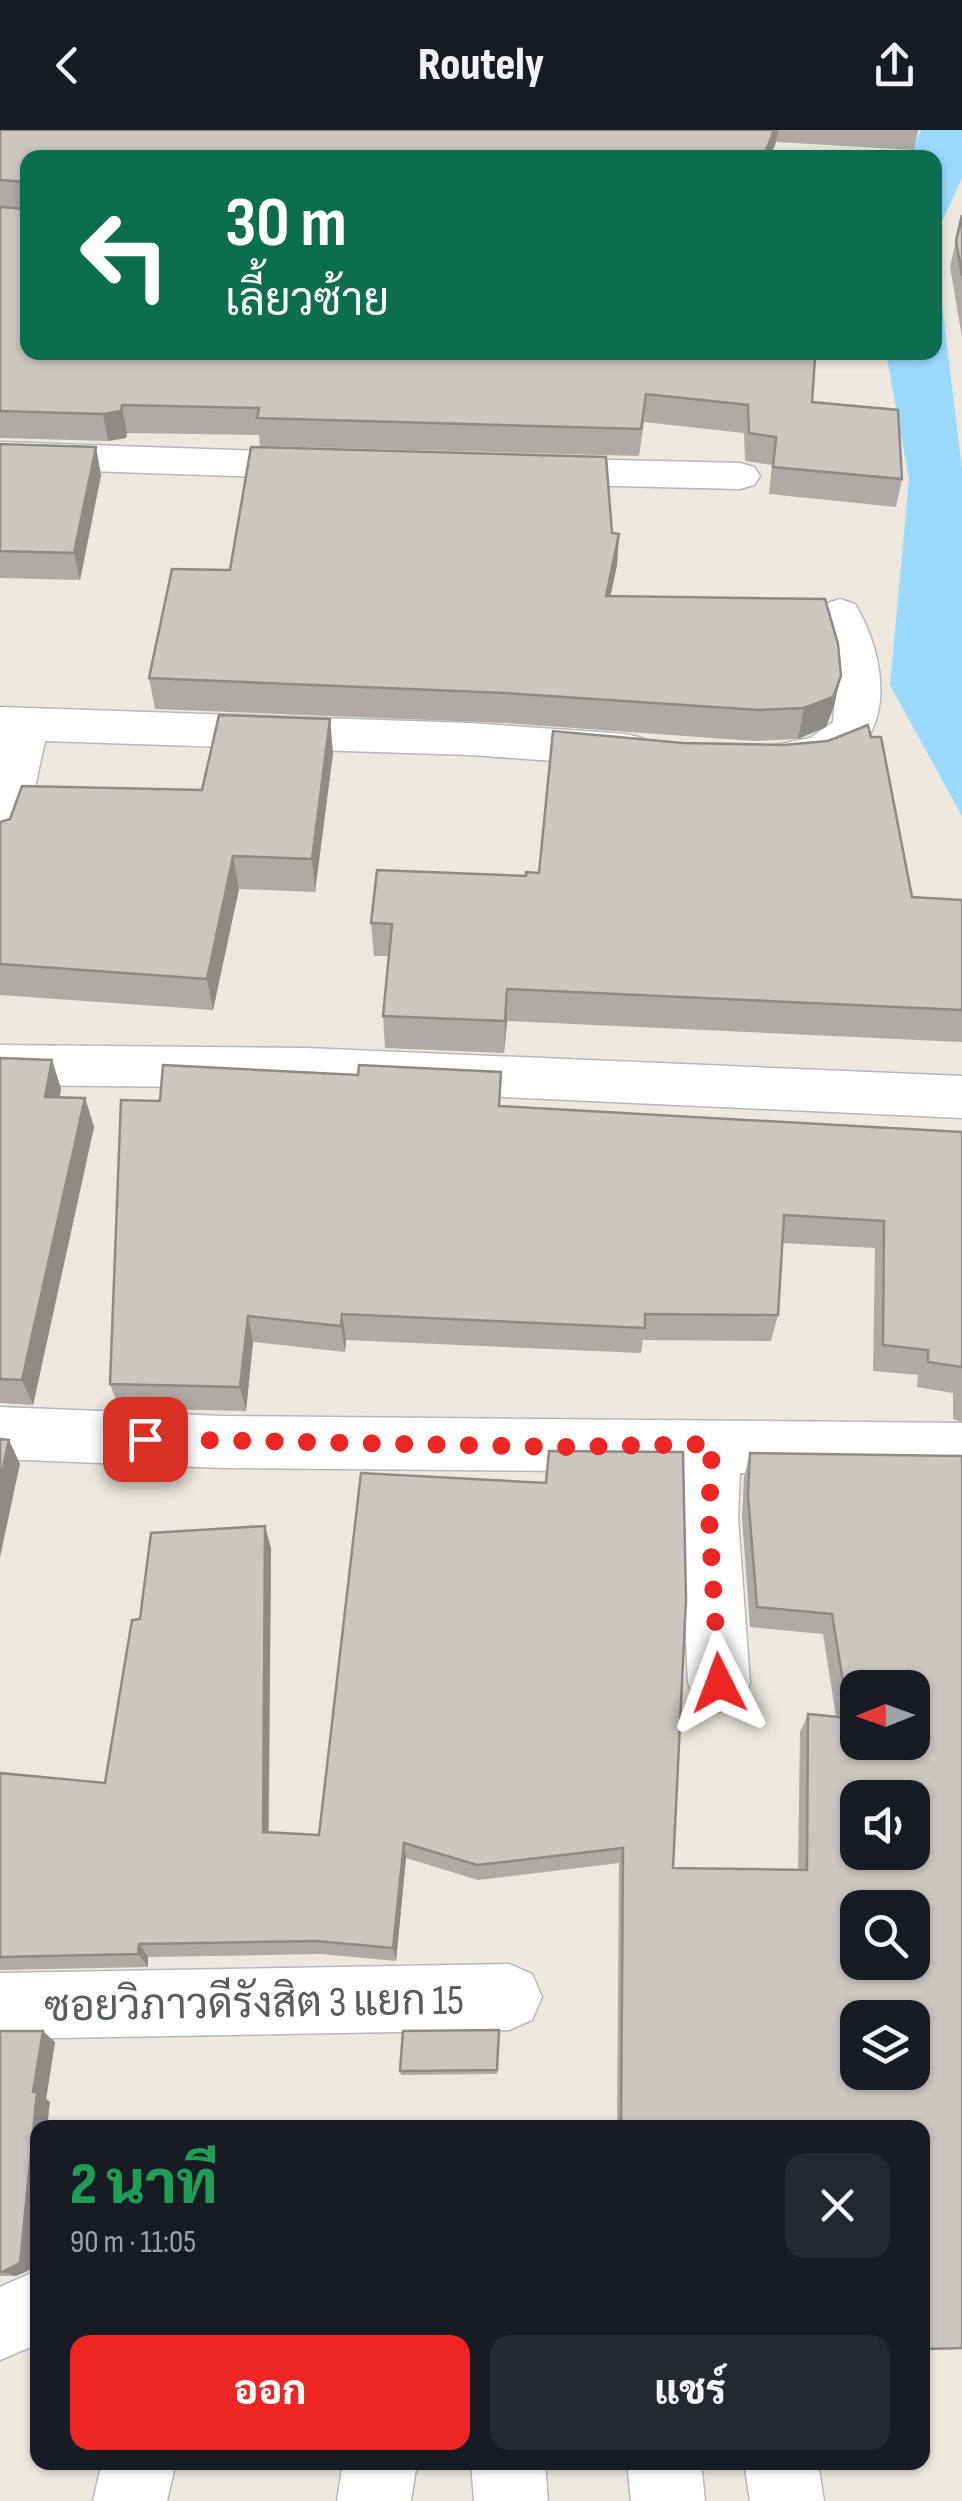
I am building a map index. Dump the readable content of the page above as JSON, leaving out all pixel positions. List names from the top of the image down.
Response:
{
  "streets": {
    "street": ["ซอยวิภาวดีรังสิต 3 แยก 15"]
  },
  "north": "left",
  "page": {
    "header": "Routely",
    "turn": ["30 m", "เลี้ยวซ้าย"],
    "heading": ["2 นาที", "90 m · 11:05"],
    "buttons": ["ออก", "แชร์"]
  }
}
